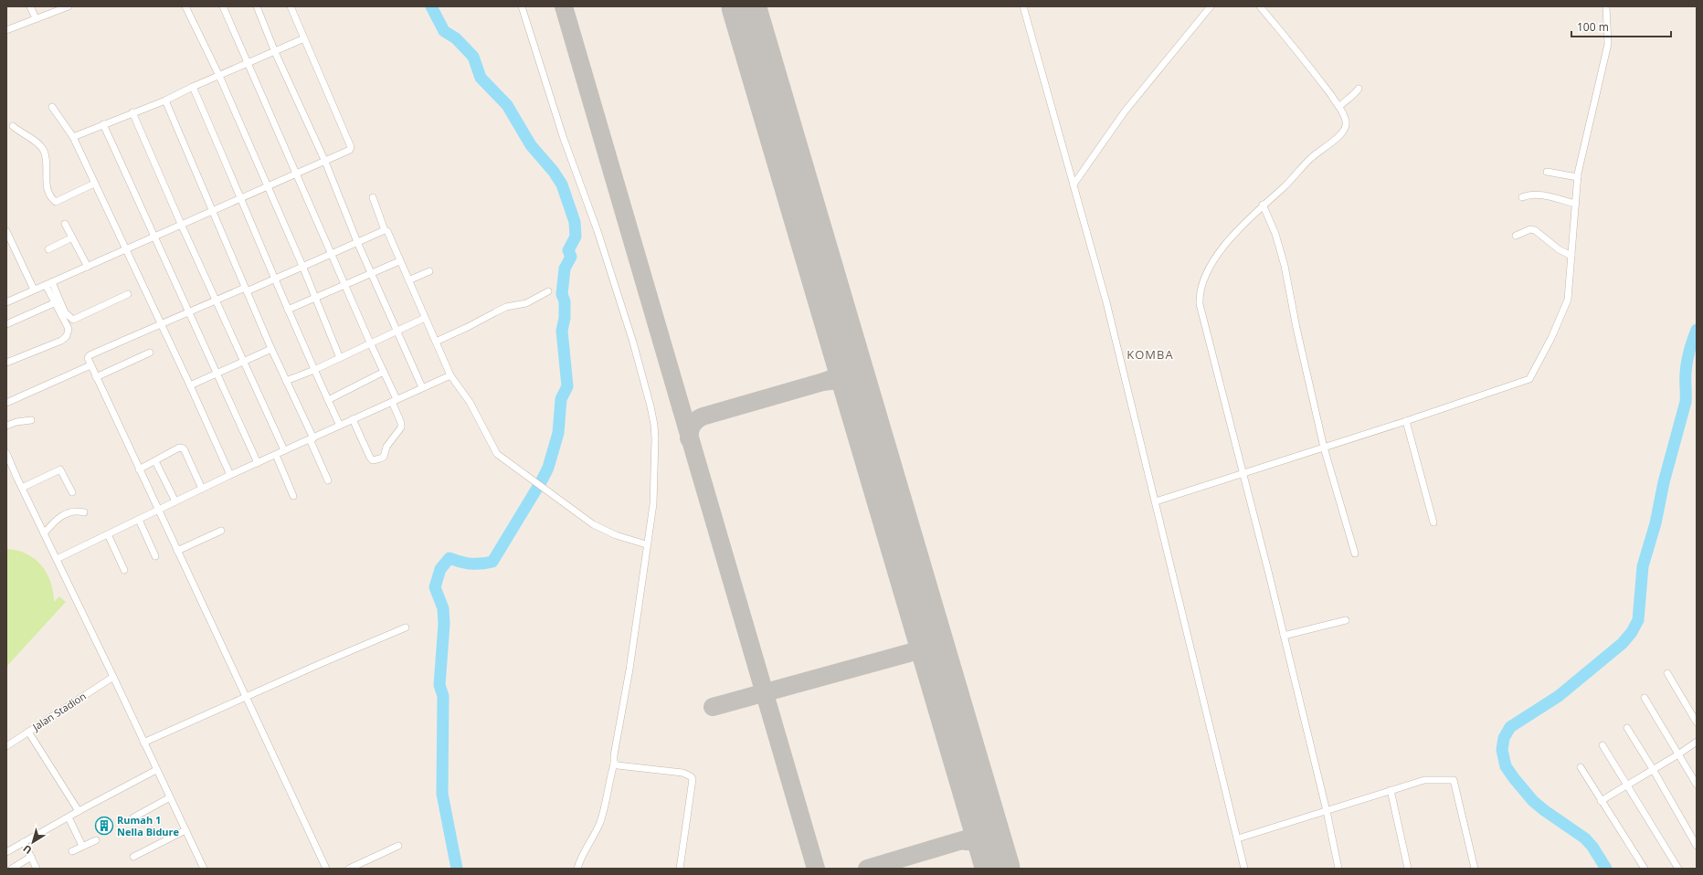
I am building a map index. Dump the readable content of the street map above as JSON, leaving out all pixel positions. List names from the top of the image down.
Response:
{
  "streets": {
    "street": ["Jalan Stadion"]
  },
  "districts": ["KOMBA"],
  "places": {
    "building": ["Rumah 1 Nella Bidure"]
  },
  "scale_bar": "100 m",
  "north": "bottom left"
}
